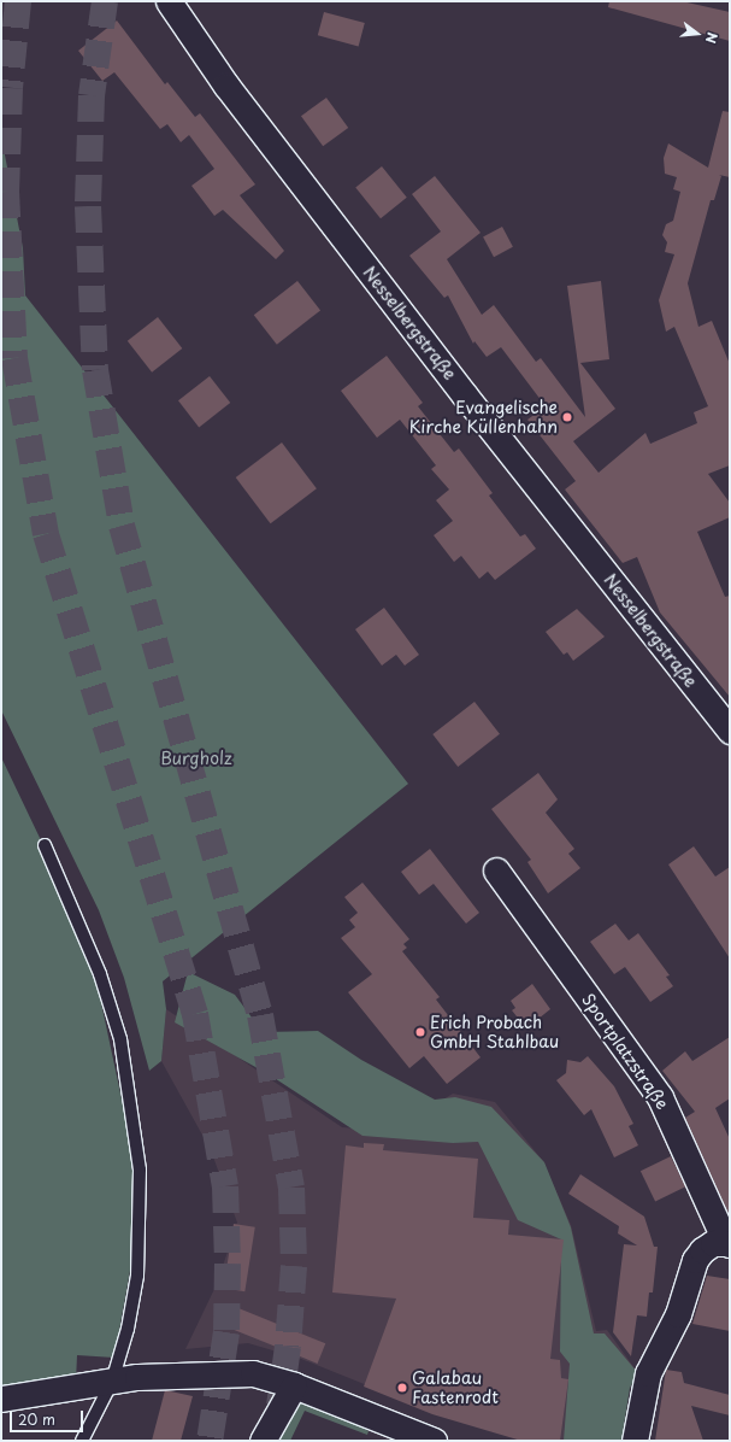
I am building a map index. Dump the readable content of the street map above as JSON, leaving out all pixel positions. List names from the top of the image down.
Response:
{
  "streets": {
    "street": ["Nesselbergstraße", "Sportplatzstraße"]
  },
  "parks": ["Burgholz"],
  "places": ["Evangelische Kirche Küllenhahn", "Erich Probach GmbH Stahlbau", "Galabau Fastenrodt"],
  "scale_bar": "20 m",
  "north": "right"
}
